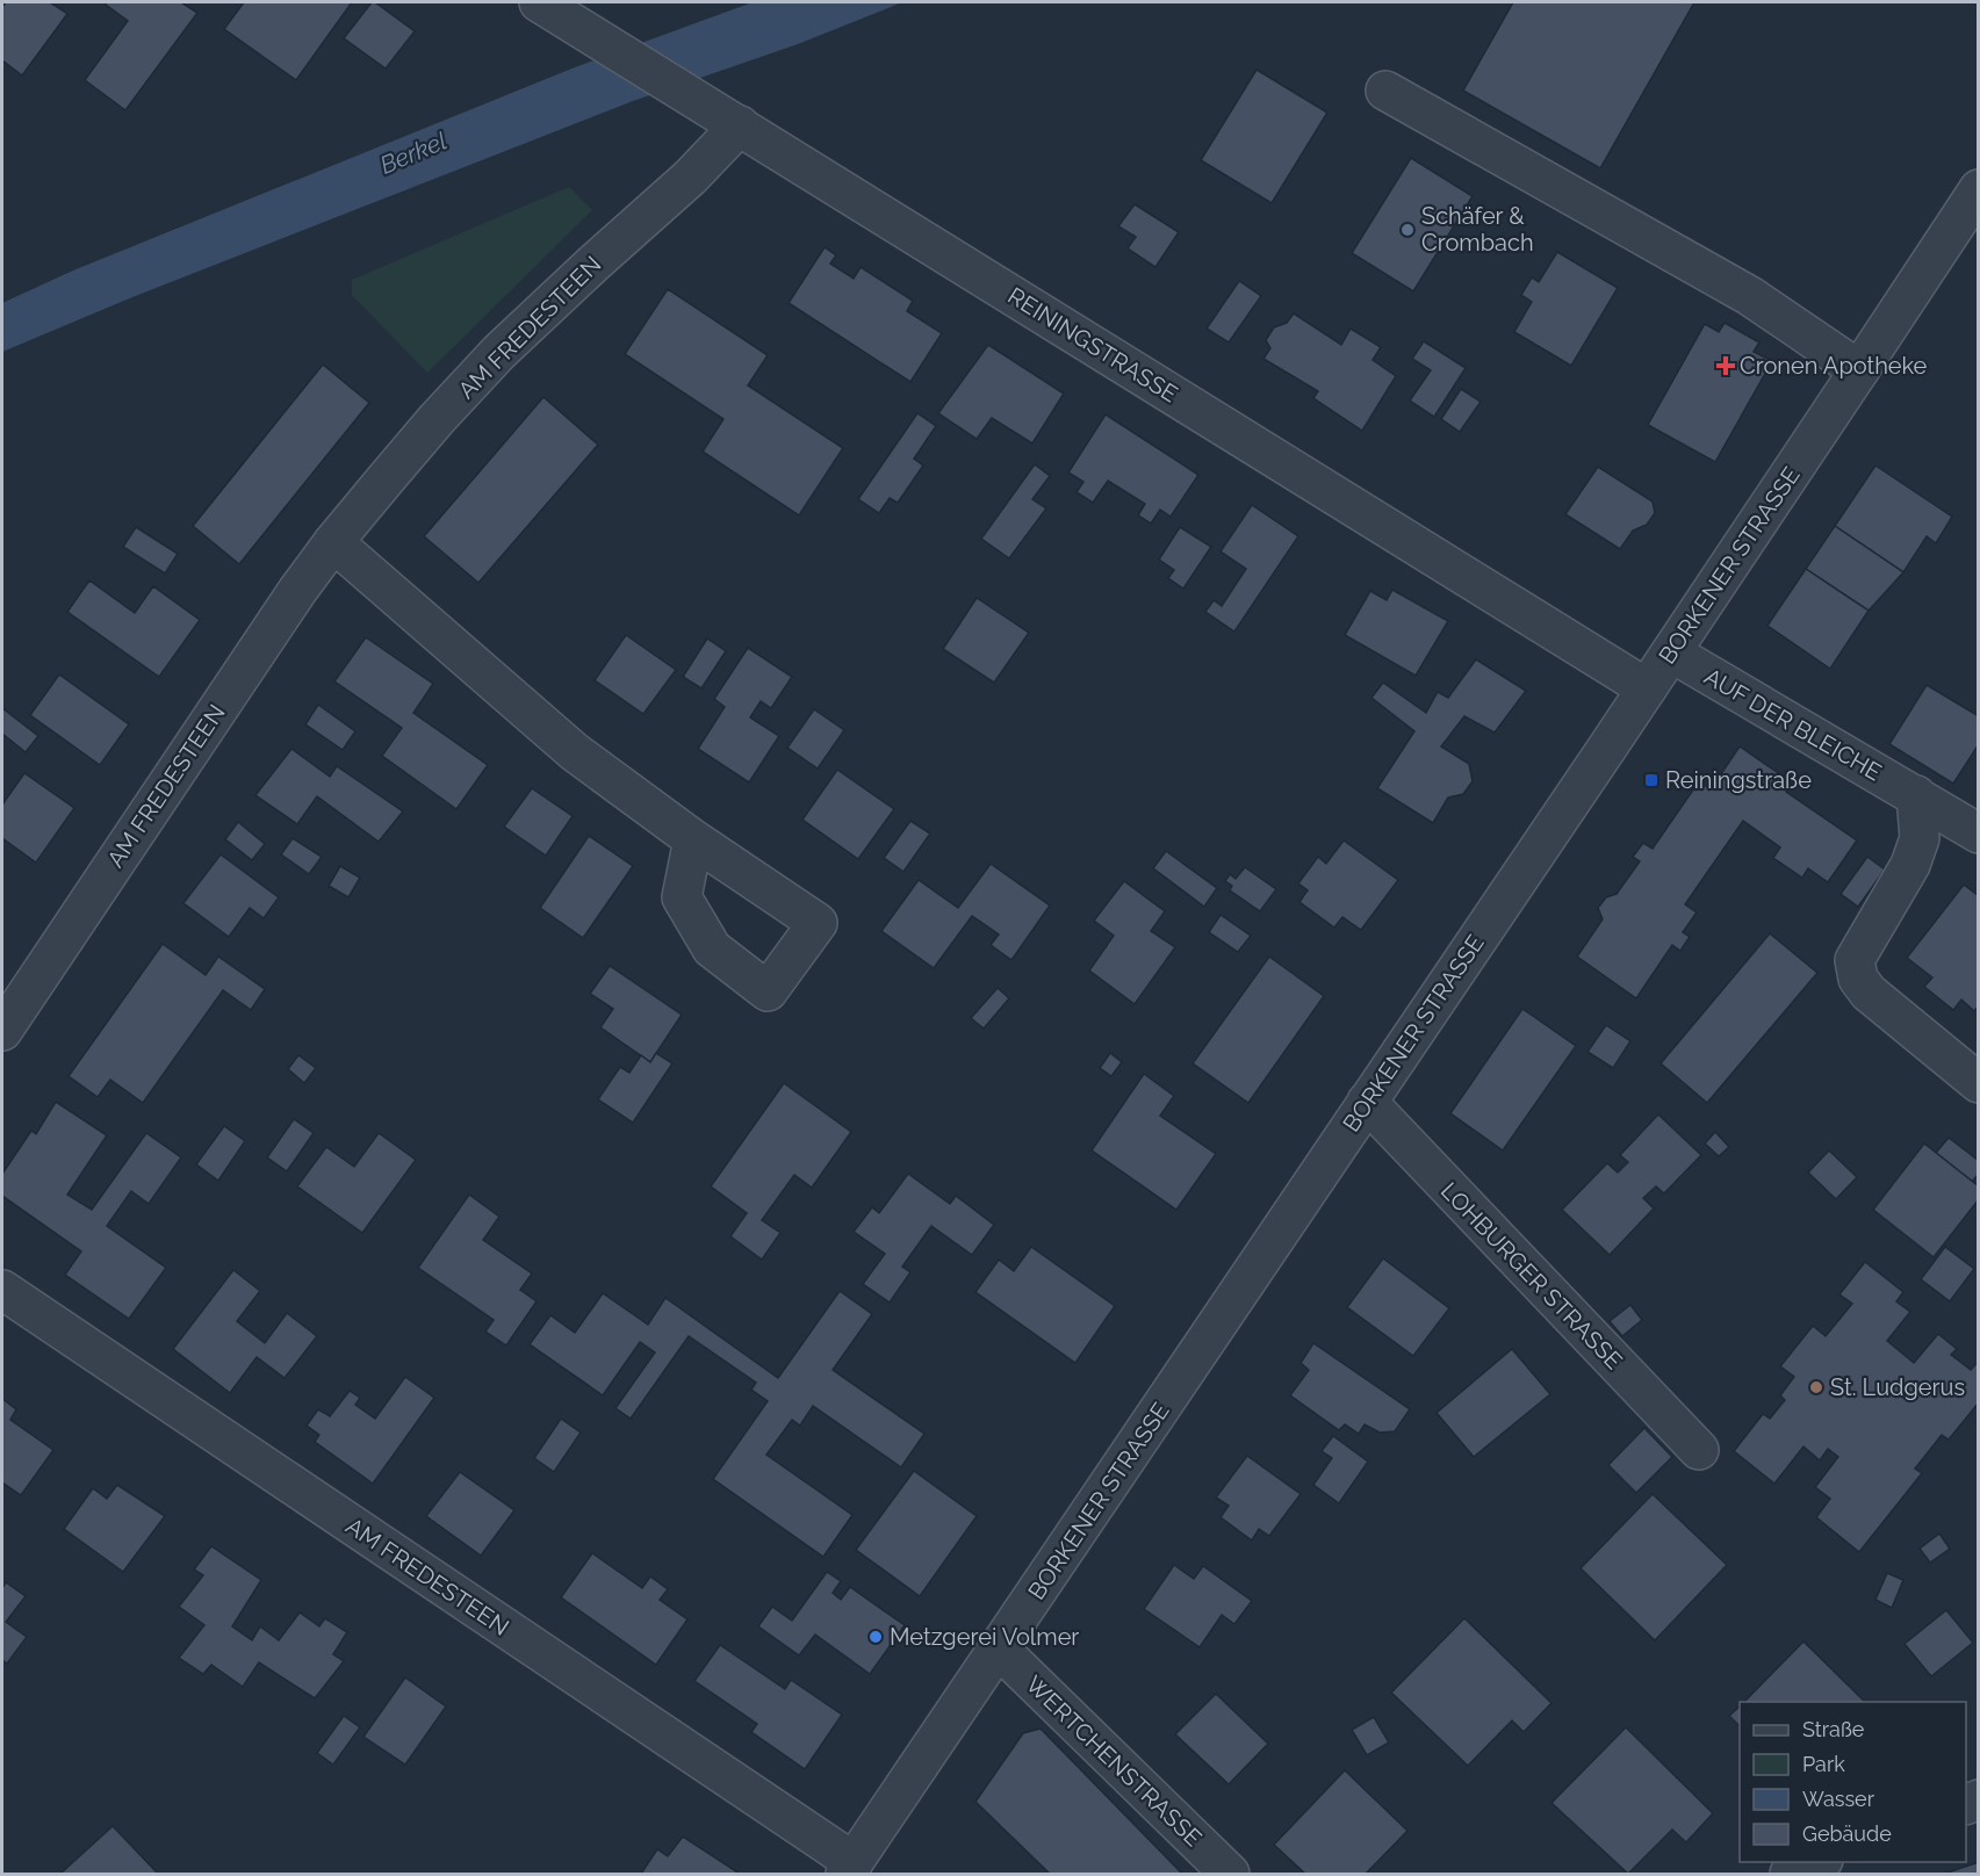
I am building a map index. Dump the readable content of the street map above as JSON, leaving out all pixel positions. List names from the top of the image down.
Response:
{
  "streets": {
    "street": [
      "AM FREDESTEEN",
      "REININGSTRASSE",
      "BORKENER STRASSE",
      "AUF DER BLEICHE",
      "LOHBURGER STRASSE",
      "WERTCHENSTRASSE"
    ]
  },
  "crossings": [
    ["AM FREDESTEEN", "REININGSTRASSE"],
    ["AM FREDESTEEN", "BORKENER STRASSE"],
    ["REININGSTRASSE", "BORKENER STRASSE"],
    ["BORKENER STRASSE", "AUF DER BLEICHE"],
    ["BORKENER STRASSE", "LOHBURGER STRASSE"],
    ["BORKENER STRASSE", "WERTCHENSTRASSE"]
  ],
  "water": ["Berkel"],
  "places": {
    "other": ["Schäfer & Crombach", "St. Ludgerus", "Metzgerei Volmer"],
    "health": ["Cronen Apotheke"],
    "transit": ["Reiningstraße"]
  },
  "legend": [
    "Straße",
    "Park",
    "Wasser",
    "Gebäude"
  ]
}
